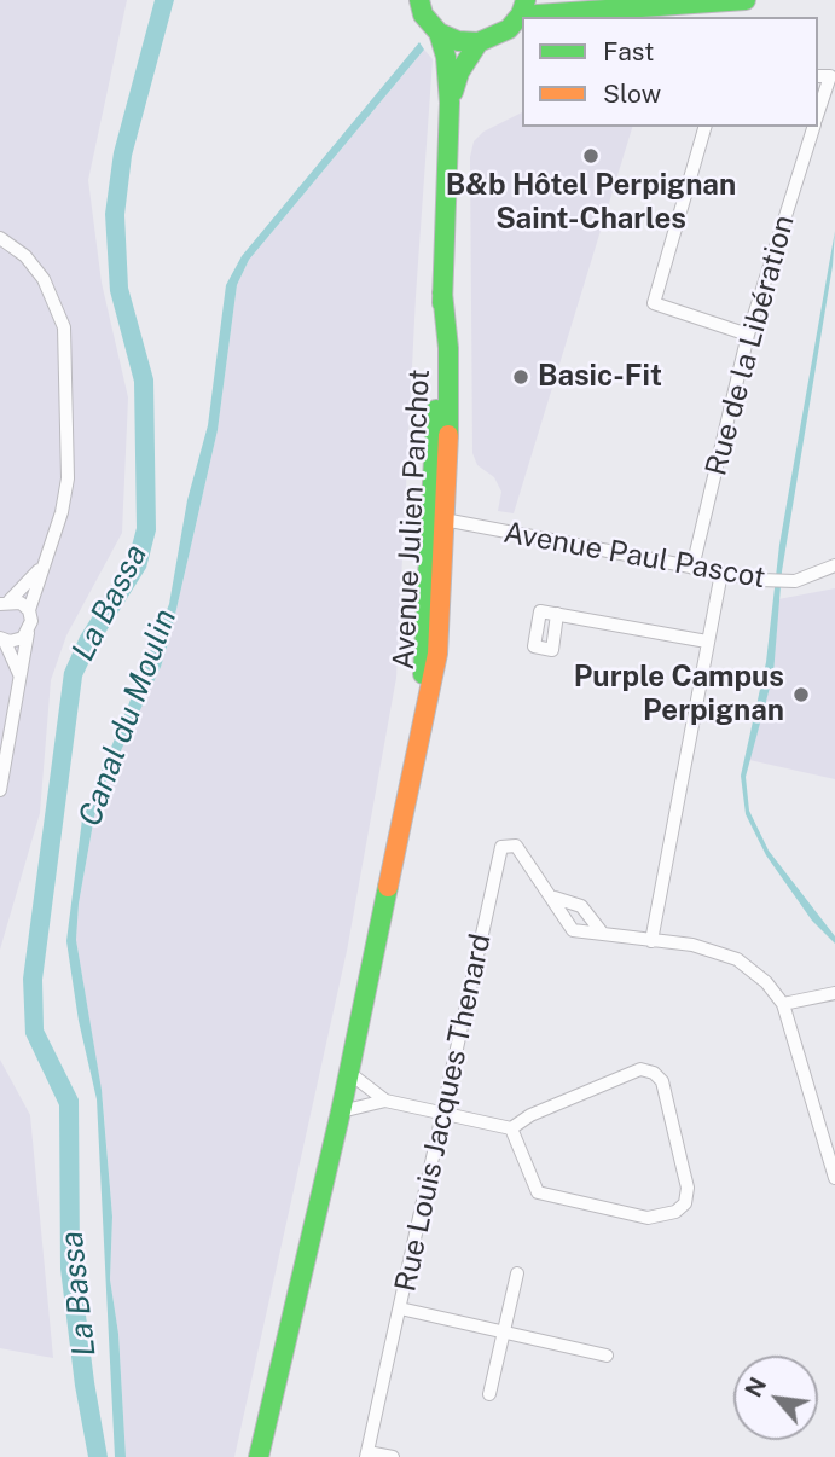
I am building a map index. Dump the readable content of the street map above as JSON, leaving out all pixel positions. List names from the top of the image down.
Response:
{
  "streets": {
    "main road": ["Avenue Julien Panchot"],
    "street": ["Rue de la Libération", "Avenue Paul Pascot", "Rue Louis Jacques Thenard"]
  },
  "crossings": [
    ["Rue de la Libération", "Avenue Paul Pascot"],
    ["Avenue Julien Panchot", "Avenue Paul Pascot"]
  ],
  "water": ["La Bassa", "Canal du Moulin"],
  "places": ["B&b Hôtel Perpignan Saint-Charles", "Basic-Fit", "Purple Campus Perpignan"],
  "legend": ["Fast", "Slow"],
  "north": "top left"
}
